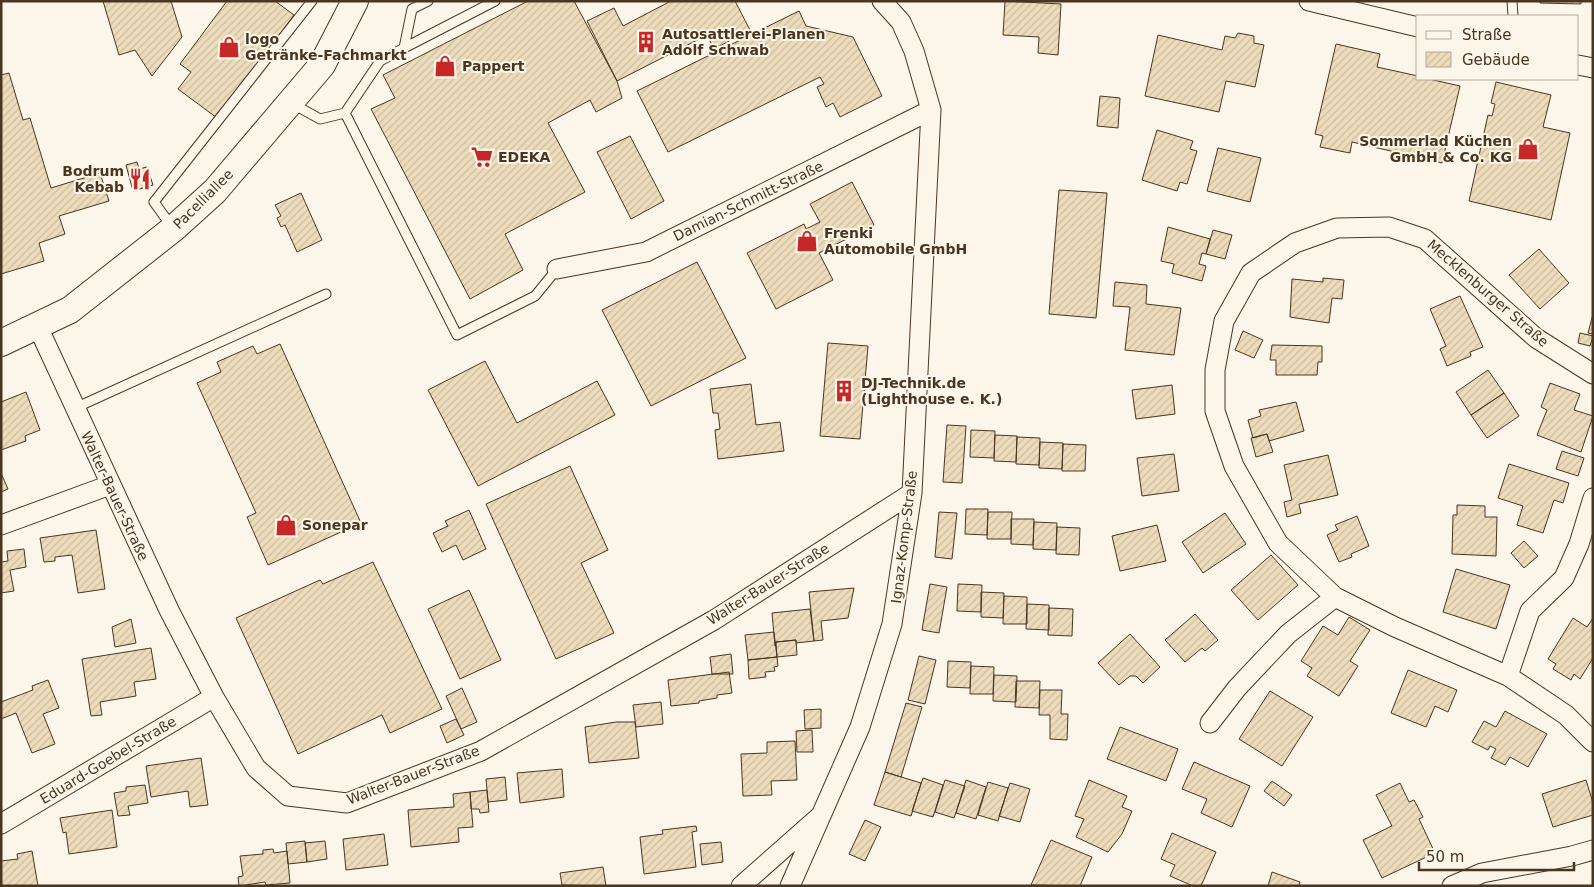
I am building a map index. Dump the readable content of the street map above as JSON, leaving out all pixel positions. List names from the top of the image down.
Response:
{
  "streets": {
    "main road": ["Pacelliallee"],
    "street": [
      "Damian-Schmitt-Straße",
      "Mecklenburger Straße",
      "Walter-Bauer-Straße",
      "Ignaz-Komp-Straße",
      "Eduard-Goebel-Straße"
    ]
  },
  "crossings": [
    ["Pacelliallee", "Walter-Bauer-Straße"],
    ["Damian-Schmitt-Straße", "Ignaz-Komp-Straße"],
    ["Walter-Bauer-Straße", "Ignaz-Komp-Straße"],
    ["Walter-Bauer-Straße", "Eduard-Goebel-Straße"]
  ],
  "places": {
    "building": ["Autosattlerei-Planen Adolf Schwab", "DJ-Technik.de (Lighthouse e. K.)"],
    "shop": [
      "logo Getränke-Fachmarkt",
      "Pappert",
      "Sommerlad Küchen GmbH & Co. KG",
      "Frenki Automobile GmbH",
      "Sonepar"
    ],
    "supermarket": ["EDEKA"],
    "restaurant": ["Bodrum Kebab"]
  },
  "legend": ["Straße", "Gebäude"],
  "scale_bar": "50 m"
}
